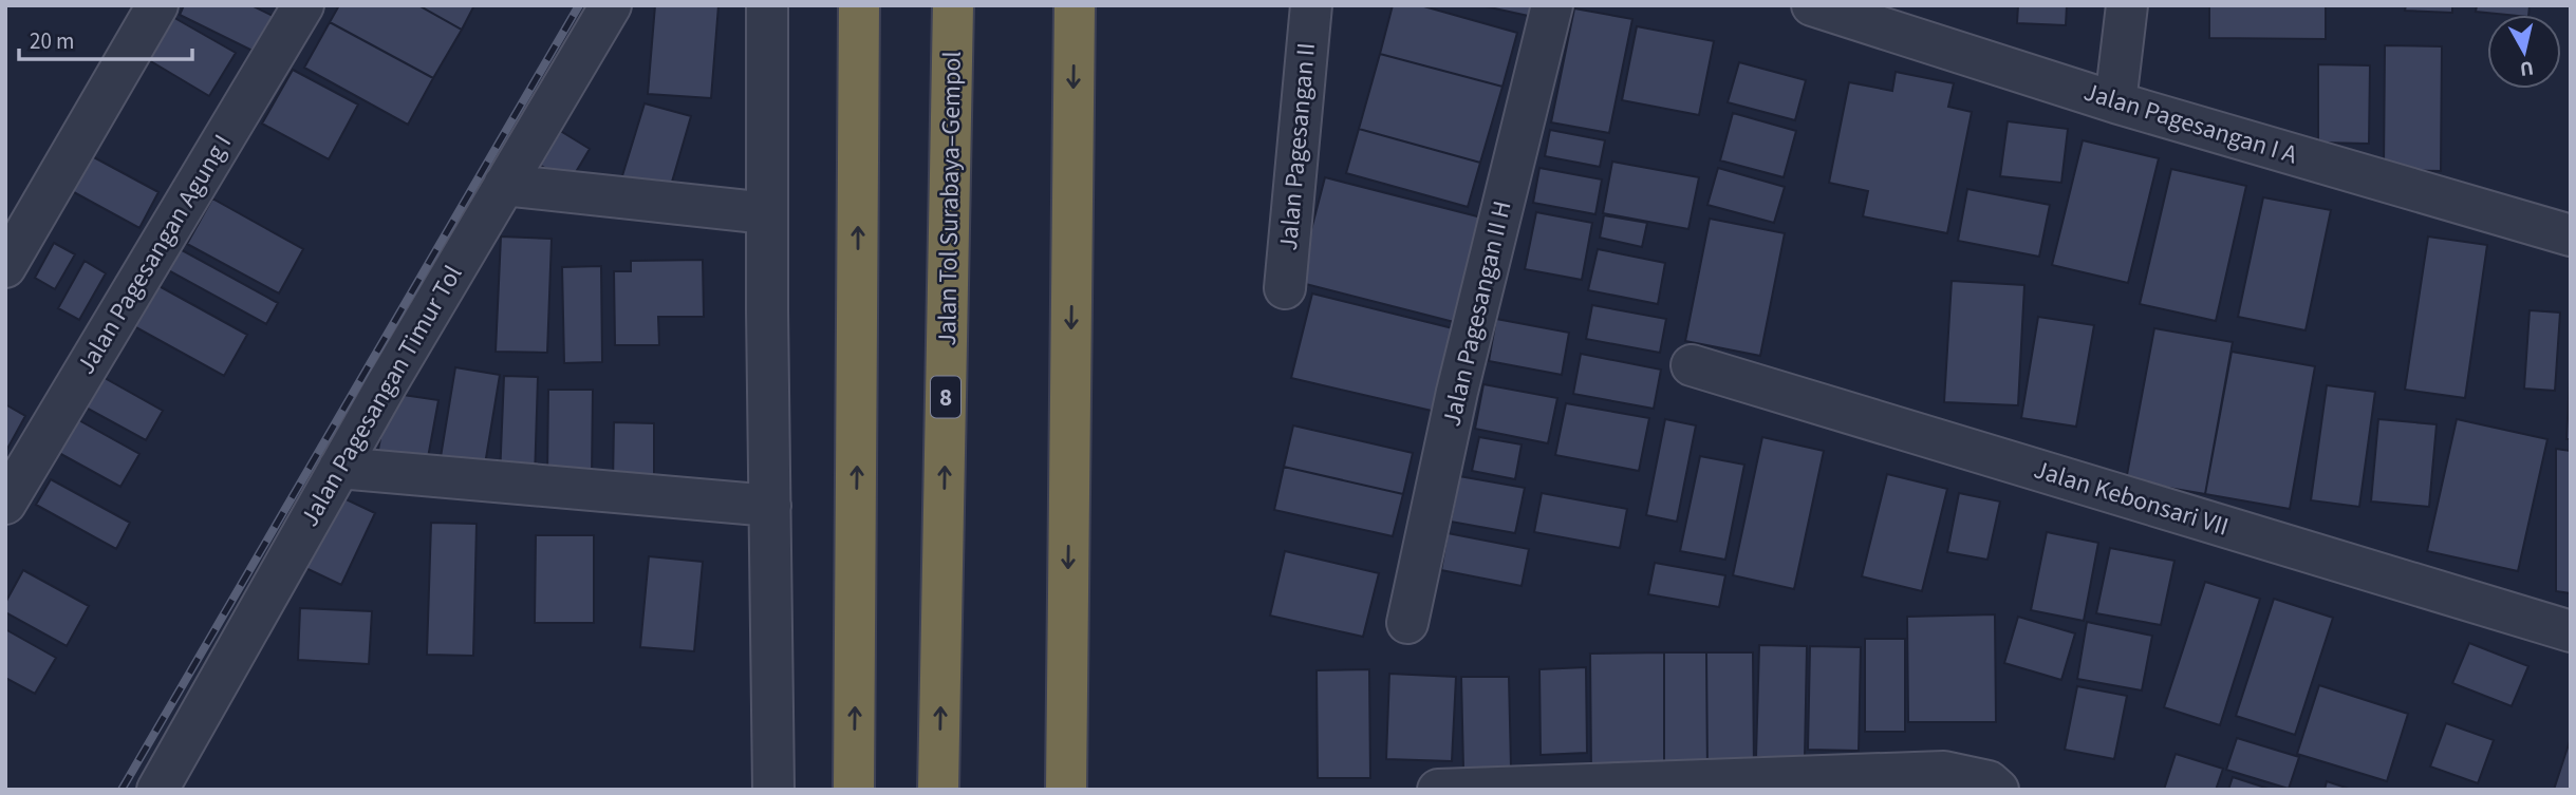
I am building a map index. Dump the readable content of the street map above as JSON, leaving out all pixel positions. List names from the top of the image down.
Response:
{
  "streets": {
    "highway": ["Jalan Tol Surabaya–Gempol", "8"],
    "street": [
      "Jalan Pagesangan I A",
      "Jalan Pagesangan II",
      "Jalan Pagesangan Agung I",
      "Jalan Pagesangan II H",
      "Jalan Pagesangan Timur Tol",
      "Jalan Kebonsari VII"
    ]
  },
  "scale_bar": "20 m",
  "north": "bottom"
}
